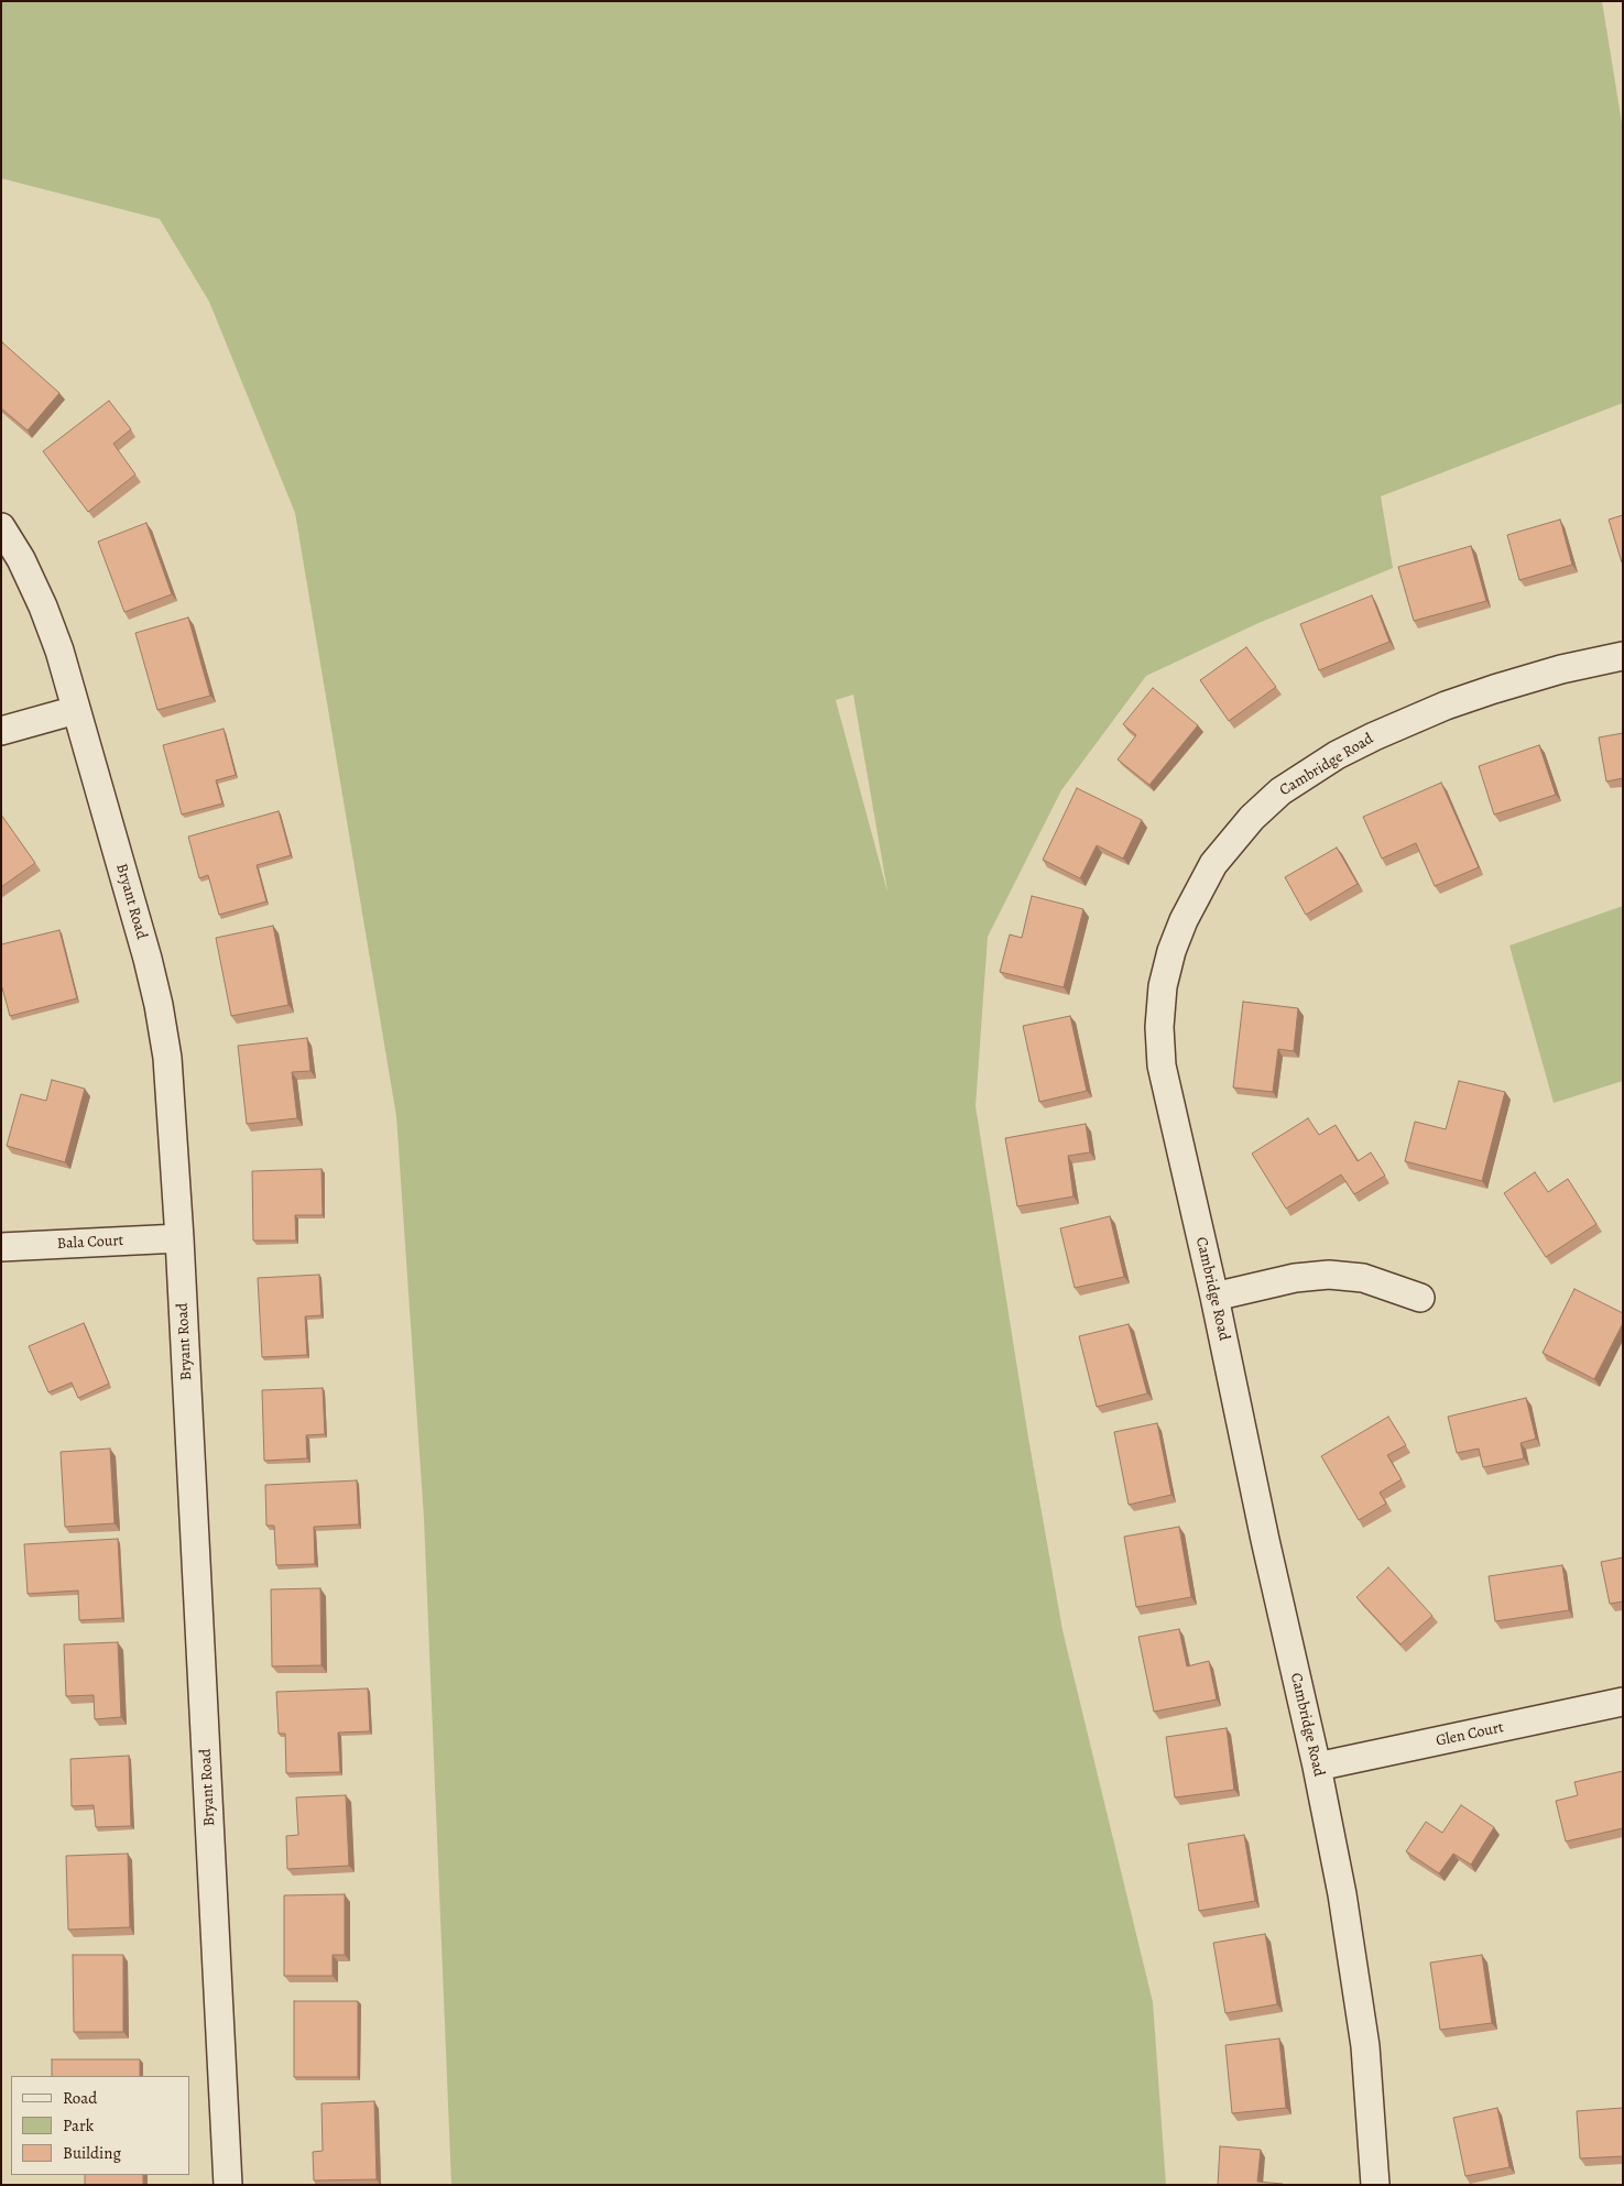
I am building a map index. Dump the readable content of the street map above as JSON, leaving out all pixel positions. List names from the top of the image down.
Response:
{
  "streets": {
    "street": [
      "Cambridge Road",
      "Bryant Road",
      "Bala Court",
      "Glen Court"
    ]
  },
  "crossings": [
    ["Cambridge Road", "Glen Court"],
    ["Bryant Road", "Bala Court"]
  ],
  "legend": ["Road", "Park", "Building"]
}
